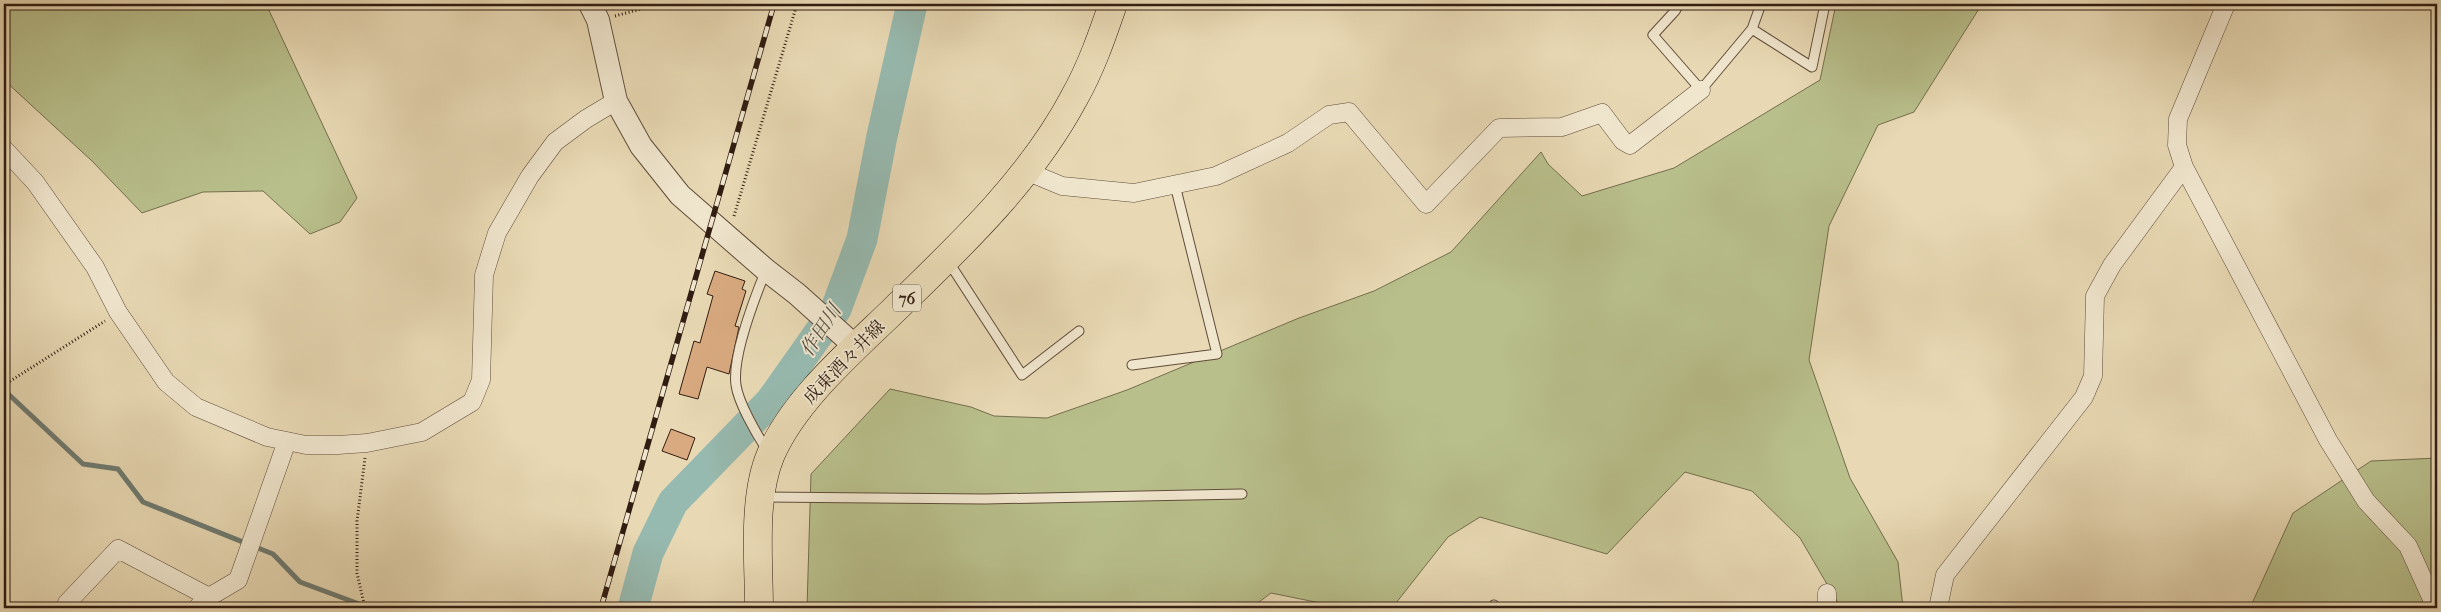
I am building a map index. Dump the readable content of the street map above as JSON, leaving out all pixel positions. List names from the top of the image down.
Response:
{
  "streets": {
    "main road": ["76", "成東酒々井線"]
  },
  "water": ["作田川"]
}
